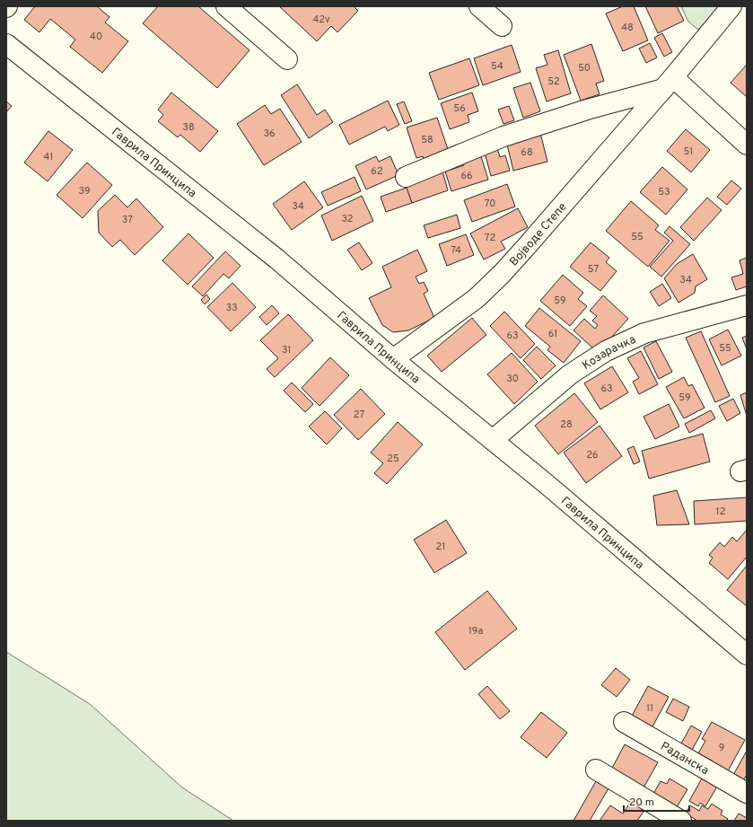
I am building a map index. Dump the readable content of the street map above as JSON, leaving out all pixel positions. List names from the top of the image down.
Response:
{
  "streets": {
    "street": [
      "Гаврила Принципа",
      "Војводе Степе",
      "Козарачка",
      "Раданска"
    ]
  },
  "crossings": [
    ["Гаврила Принципа", "Војводе Степе"],
    ["Гаврила Принципа", "Козарачка"]
  ],
  "house_numbers": [
    "42v",
    "48",
    "40",
    "54",
    "50",
    "52",
    "56",
    "38",
    "36",
    "58",
    "51",
    "68",
    "41",
    "62",
    "66",
    "39",
    "53",
    "70",
    "34",
    "32",
    "37",
    "55",
    "72",
    "74",
    "57",
    "34",
    "59",
    "33",
    "61",
    "63",
    "55",
    "31",
    "30",
    "63",
    "59",
    "27",
    "28",
    "26",
    "25",
    "12",
    "21",
    "19a",
    "11",
    "9"
  ],
  "scale_bar": "20 m"
}
